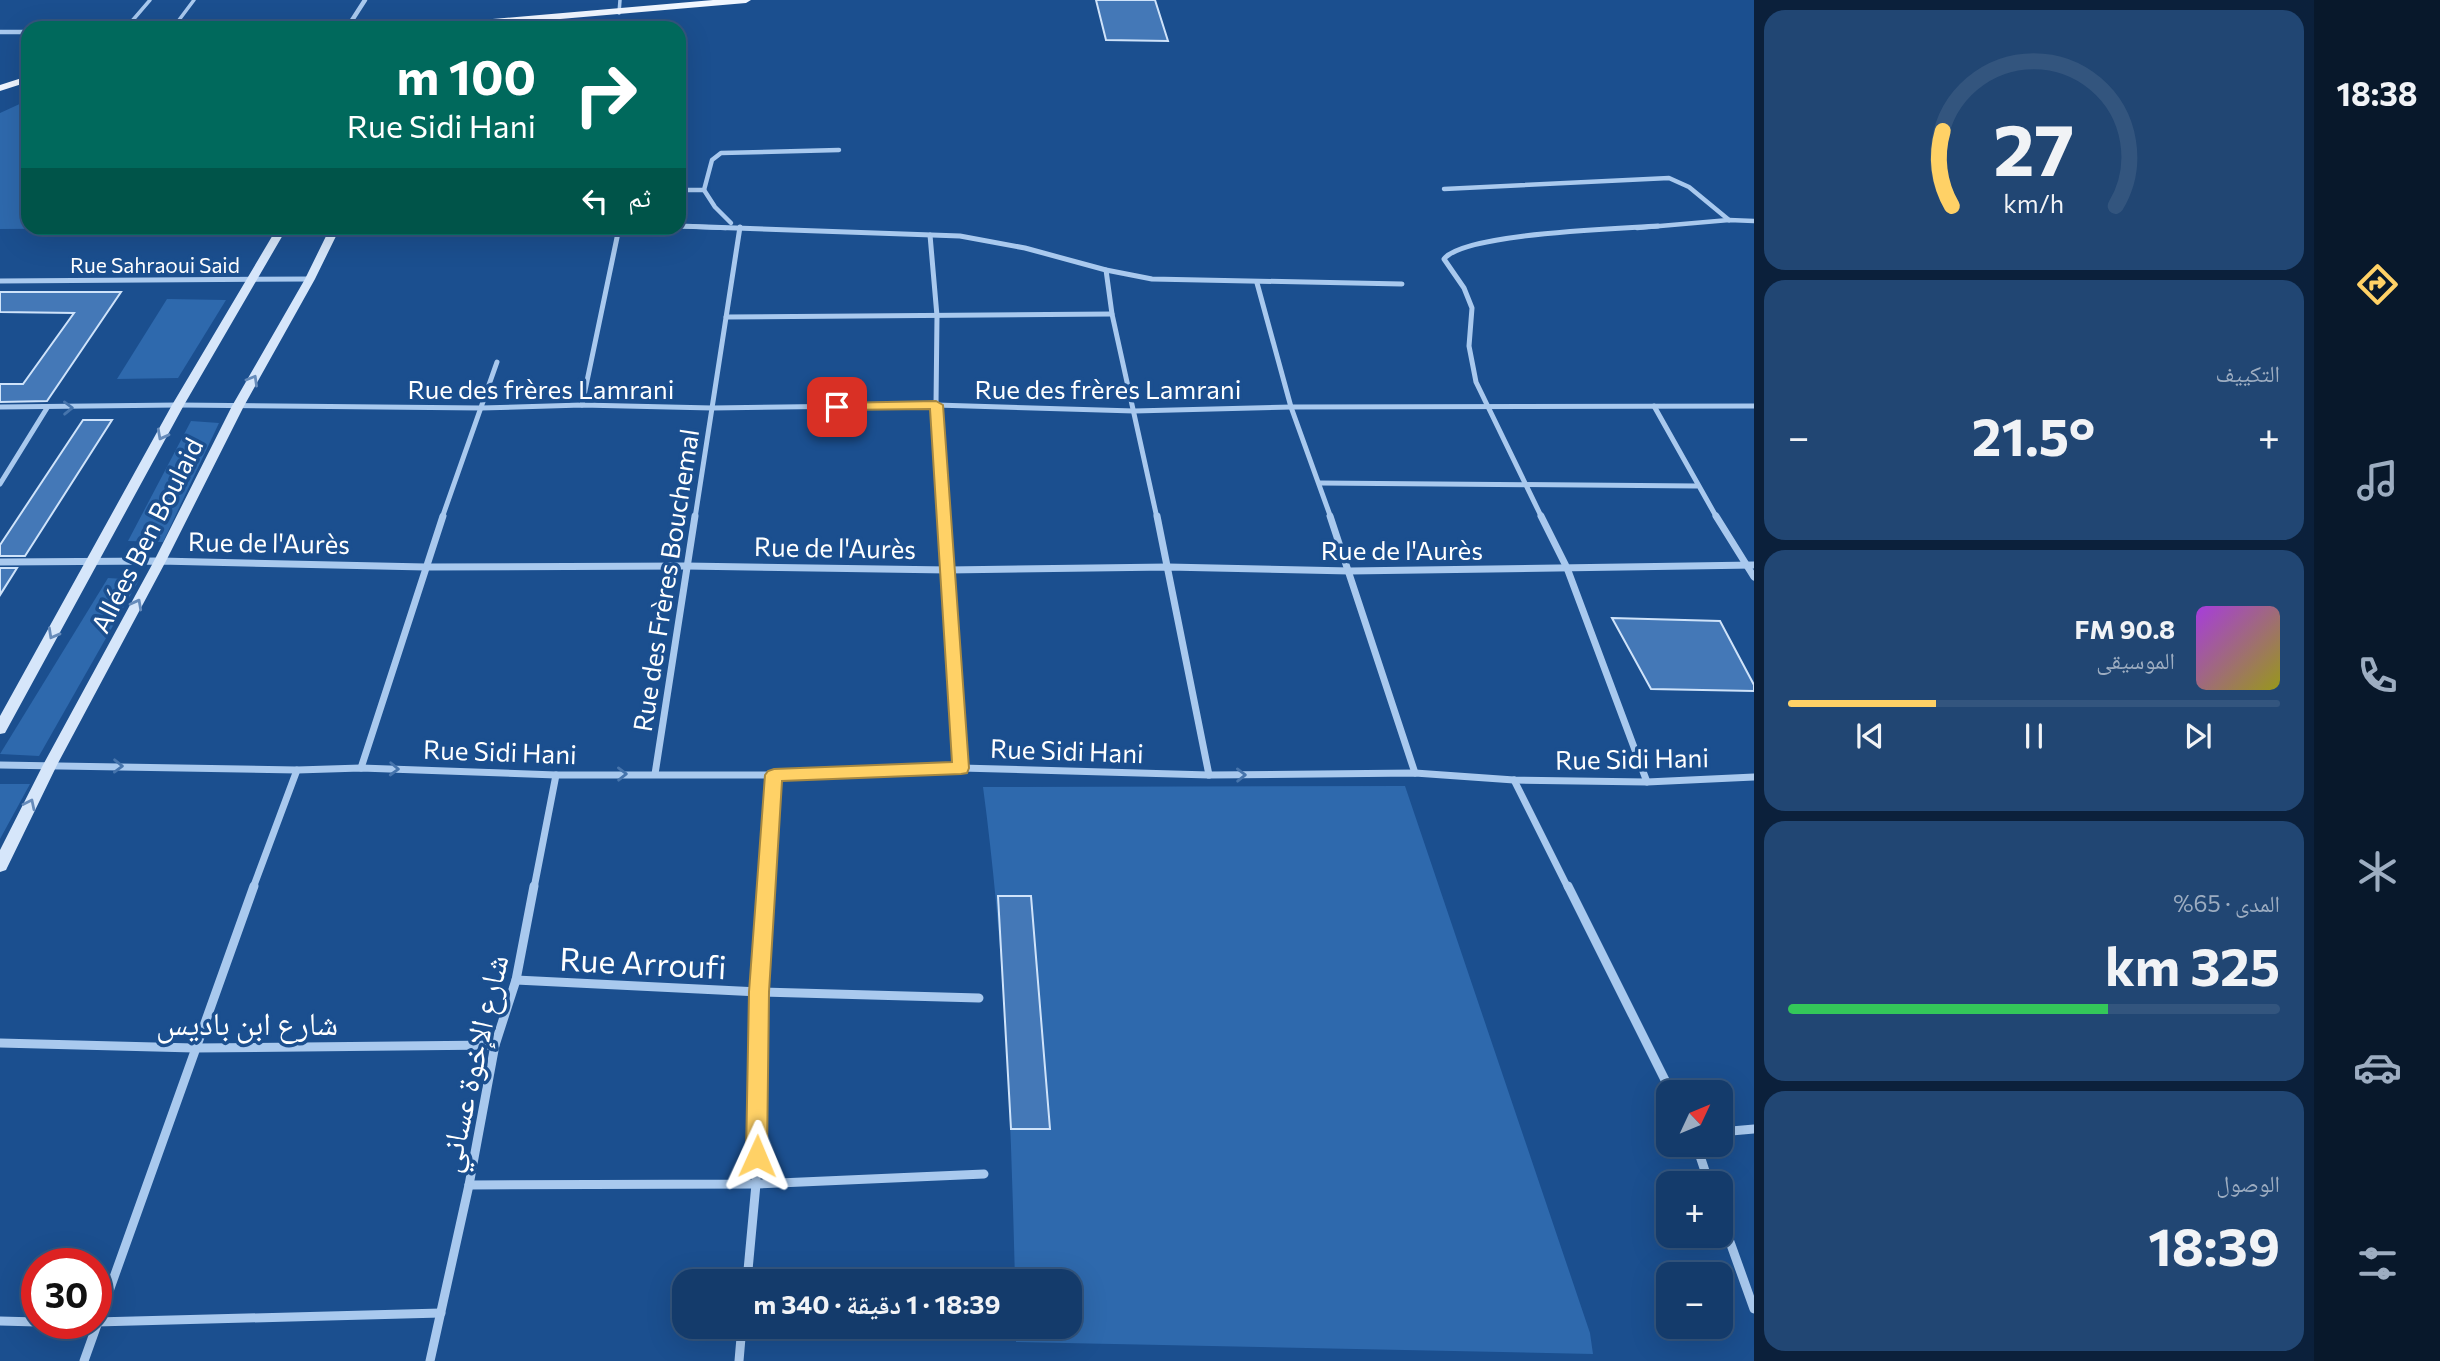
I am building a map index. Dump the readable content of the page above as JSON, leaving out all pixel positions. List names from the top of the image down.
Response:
{
  "streets": {
    "main road": ["Allées Ben Boulaid"],
    "street": [
      "Rue Sahraoui Said",
      "Rue des frères Lamrani",
      "Rue de l'Aurès",
      "Rue des Frères Bouchemal",
      "Rue Sidi Hani",
      "Rue Arroufi",
      "شارع ابن باديس",
      "شارع الإخوة عساني"
    ]
  },
  "crossings": [
    ["Rue Sahraoui Said", "Allées Ben Boulaid"],
    ["Rue des frères Lamrani", "Allées Ben Boulaid"],
    ["Rue des frères Lamrani", "Rue des Frères Bouchemal"],
    ["Allées Ben Boulaid", "Rue de l'Aurès"],
    ["Allées Ben Boulaid", "Rue Sidi Hani"],
    ["Rue de l'Aurès", "Rue des Frères Bouchemal"],
    ["Rue des Frères Bouchemal", "Rue Sidi Hani"],
    ["Rue Sidi Hani", "شارع الإخوة عساني"],
    ["Rue Arroufi", "شارع الإخوة عساني"],
    ["شارع ابن باديس", "شارع الإخوة عساني"]
  ],
  "one_way": ["Rue Sidi Hani"],
  "north": "top right",
  "page": {
    "tabs": "18:38",
    "turn": ["100 m", "Rue Sidi Hani"],
    "then": "ثم",
    "tile": [
      "التكييف",
      ["المدى · 65%", "325 km"],
      ["الوصول", "18:39"]
    ],
    "heat": ["−", "21.5°", "+"],
    "song": ["90.8 FM", "الموسيقى"],
    "map_buttons": ["+", "−"],
    "limit": "30",
    "trip": "18:39 · 1 دقيقة · 340 m",
    "gauge": ["27", "km/h"]
  }
}
